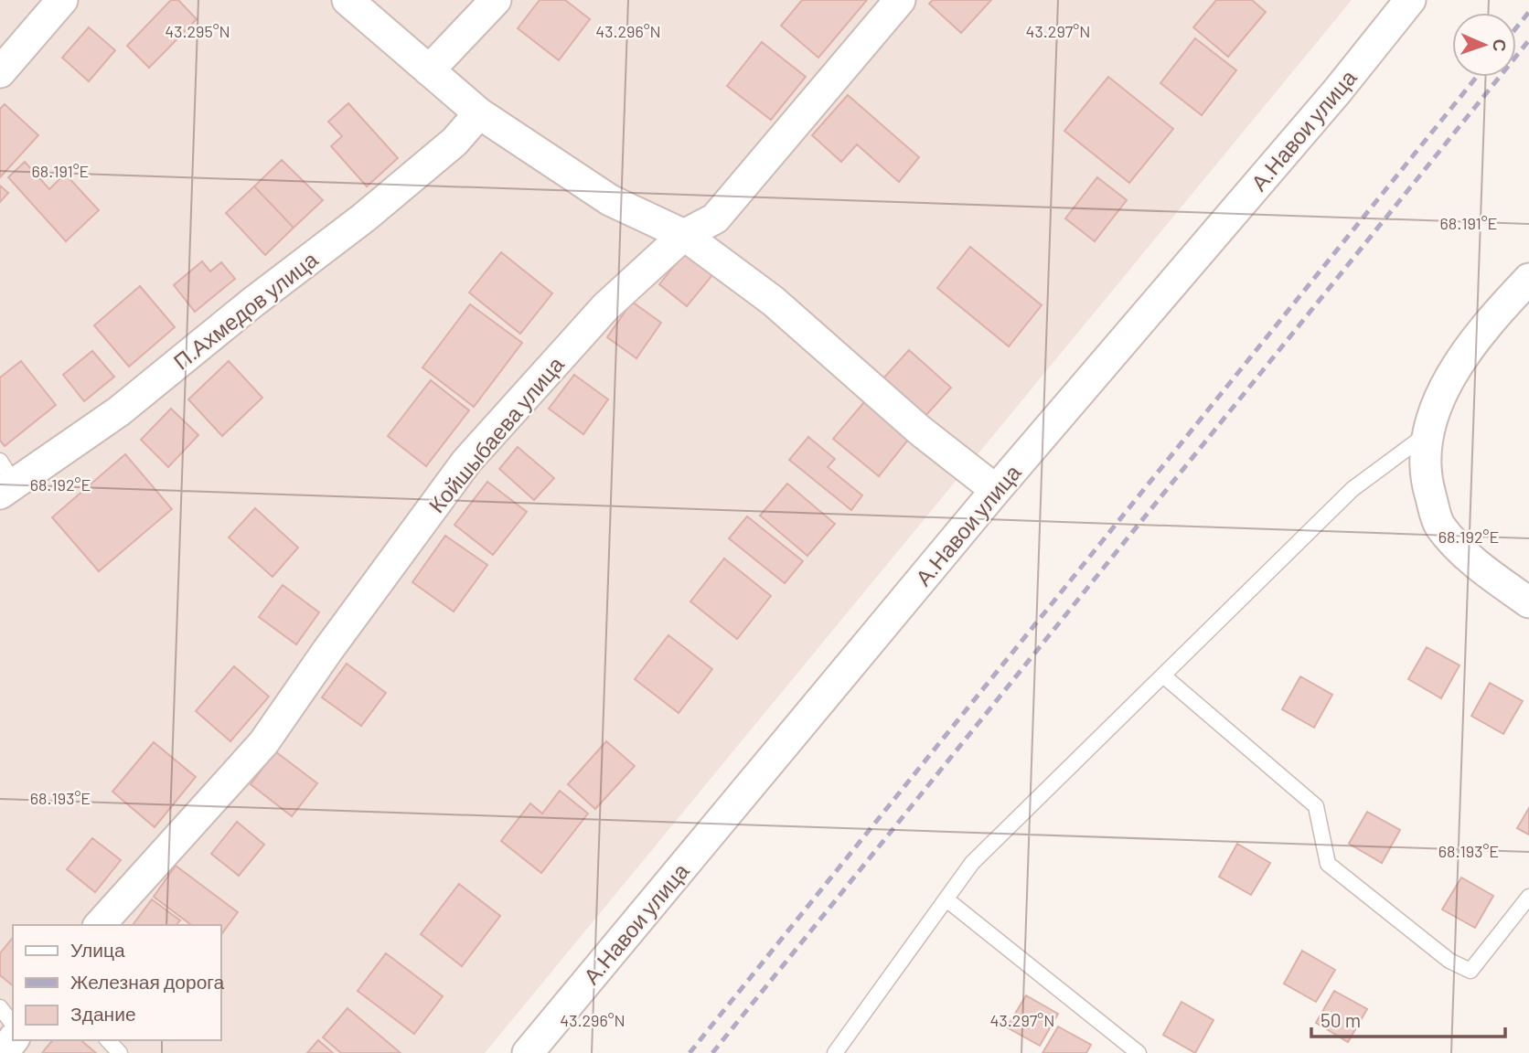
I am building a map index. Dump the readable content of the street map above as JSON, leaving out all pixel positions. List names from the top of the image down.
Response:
{
  "streets": {
    "street": ["А.Навои улица", "П.Ахмедов улица", "Койшыбаева улица"]
  },
  "legend": ["Улица", "Железная дорога", "Здание"],
  "scale_bar": "50 m",
  "north": "right",
  "coordinates": [
    "43.295°N",
    "43.296°N",
    "43.297°N",
    "68.191°E",
    "68.192°E",
    "68.193°E"
  ]
}
